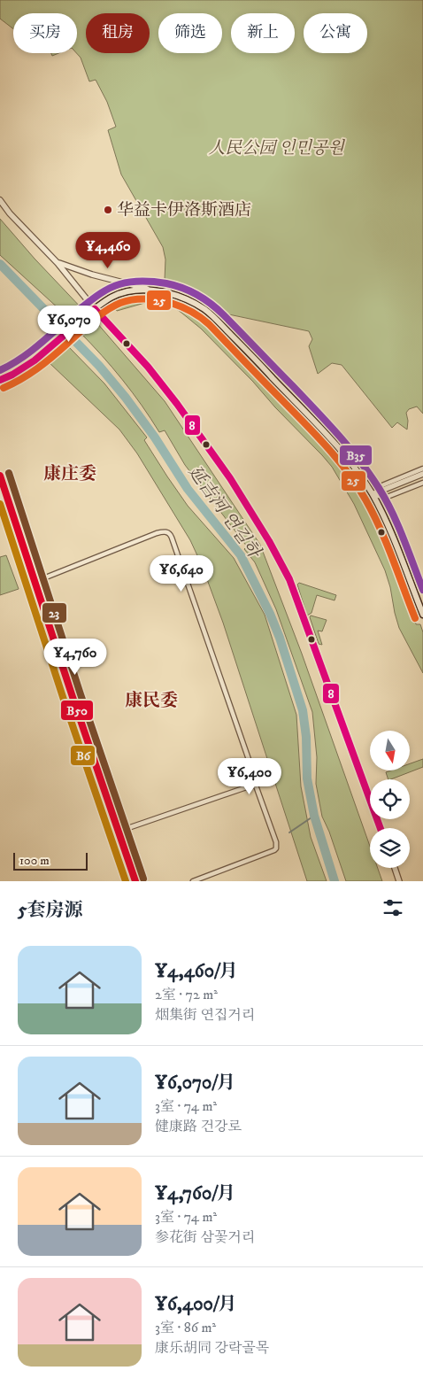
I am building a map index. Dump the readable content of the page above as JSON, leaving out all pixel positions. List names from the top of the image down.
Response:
{
  "districts": ["康庄委", "康民委"],
  "water": ["延吉河 연길하"],
  "parks": ["人民公园 인민공원"],
  "places": ["华益卡伊洛斯酒店"],
  "lines": [
    "transit line B35",
    "transit line 25",
    "transit line 8",
    "transit line 23",
    "transit line B50",
    "transit line B6"
  ],
  "scale_bar": "100 m",
  "north": "bottom",
  "page": {
    "chip": [
      "买房",
      "租房",
      "筛选",
      "新上",
      "公寓"
    ],
    "price": [
      "¥4,460",
      "¥6,070",
      "¥6,640",
      "¥4,760",
      "¥6,400"
    ],
    "scale": "100 m",
    "heading": "5套房源",
    "list": [
      {
        "name": "¥4,460/月",
        "note": "2室 · 72 m² · 烟集街 연집거리"
      },
      {
        "name": "¥6,070/月",
        "note": "3室 · 74 m² · 健康路 건강로"
      },
      {
        "name": "¥4,760/月",
        "note": "3室 · 74 m² · 参花街 삼꽃거리"
      },
      {
        "name": "¥6,400/月",
        "note": "3室 · 86 m² · 康乐胡同 강락골목"
      }
    ]
  }
}
